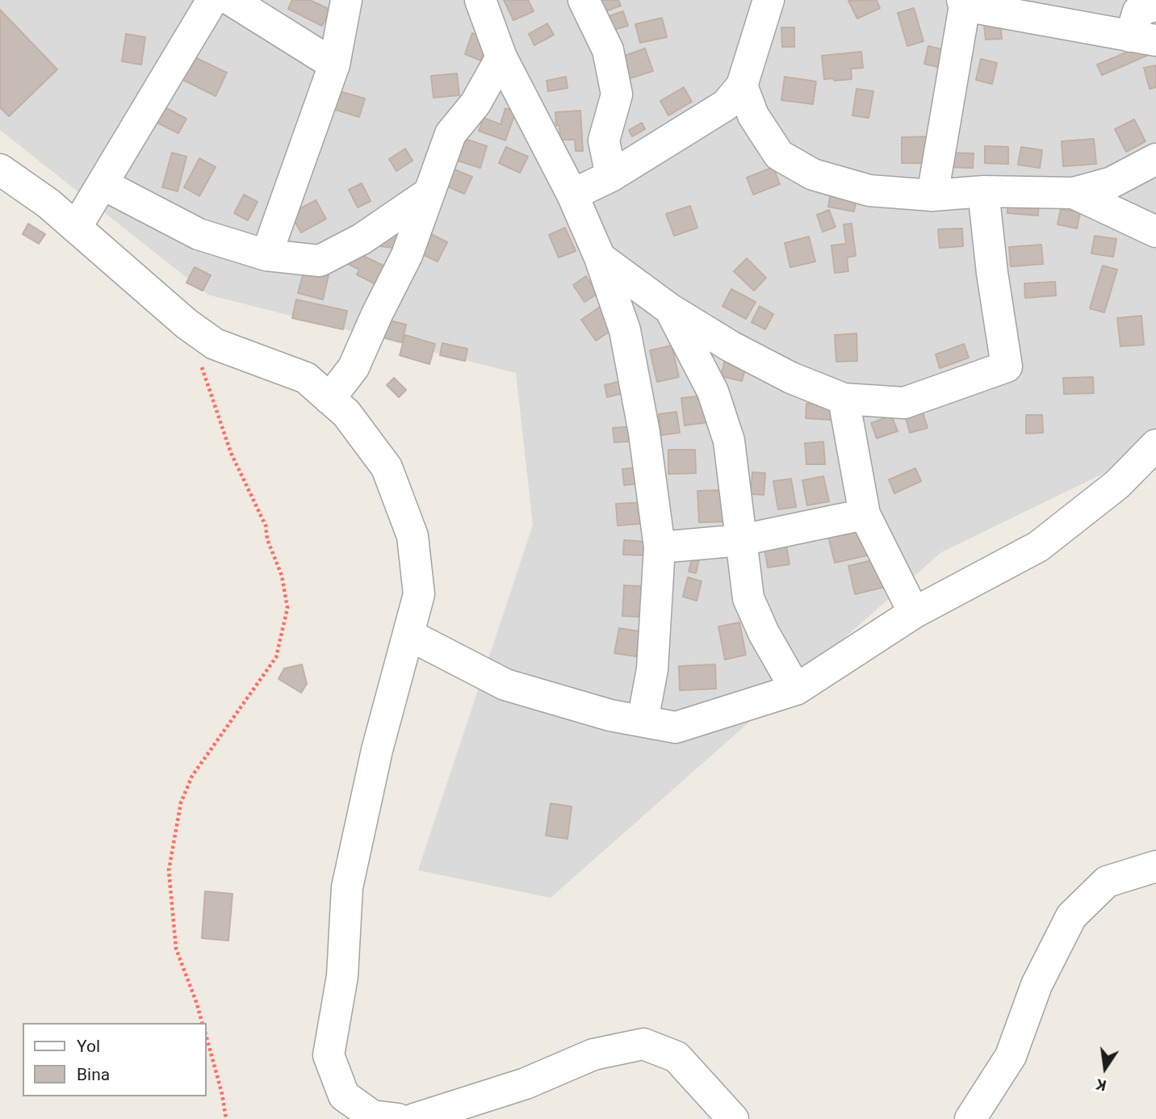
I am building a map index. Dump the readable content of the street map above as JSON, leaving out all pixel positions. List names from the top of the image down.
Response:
{
  "legend": ["Yol", "Bina"],
  "north": "bottom"
}
